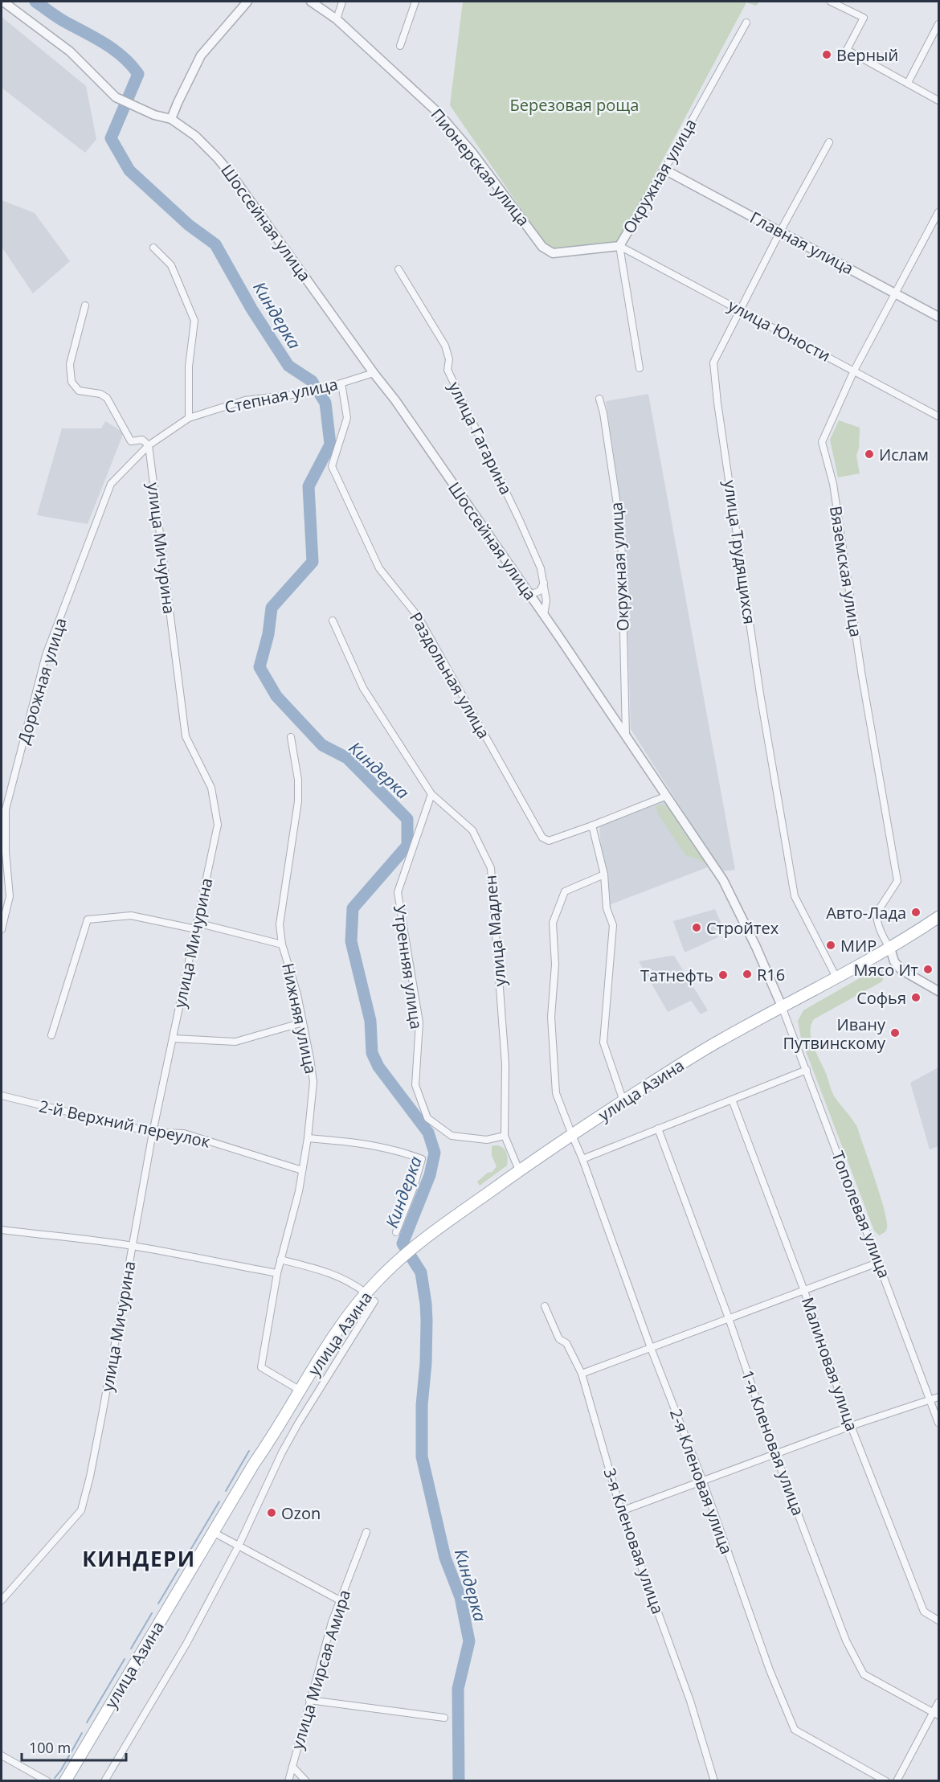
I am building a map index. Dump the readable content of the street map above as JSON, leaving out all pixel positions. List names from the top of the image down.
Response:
{
  "streets": {
    "main road": ["улица Азина"],
    "street": [
      "Пионерская улица",
      "Окружная улица",
      "Шоссейная улица",
      "Главная улица",
      "улица Юности",
      "Степная улица",
      "улица Гагарина",
      "улица Мичурина",
      "улица Трудящихся",
      "Вяземская улица",
      "Раздольная улица",
      "Дорожная улица",
      "улица Мадлен",
      "Утренняя улица",
      "Нижняя улица",
      "2-й Верхний переулок",
      "Тополевая улица",
      "Малиновая улица",
      "1-я Кленовая улица",
      "2-я Кленовая улица",
      "3-я Кленовая улица",
      "улица Мирсая Амира"
    ]
  },
  "crossings": [
    ["Пионерская улица", "Окружная улица"],
    ["Пионерская улица", "улица Юности"],
    ["Окружная улица", "Шоссейная улица"],
    ["Окружная улица", "Главная улица"],
    ["Окружная улица", "улица Юности"],
    ["Шоссейная улица", "Степная улица"],
    ["Шоссейная улица", "улица Гагарина"],
    ["Шоссейная улица", "Раздольная улица"],
    ["Шоссейная улица", "улица Азина"],
    ["Шоссейная улица", "Тополевая улица"],
    ["Главная улица", "улица Трудящихся"],
    ["Главная улица", "Вяземская улица"],
    ["улица Юности", "улица Трудящихся"],
    ["улица Юности", "Вяземская улица"],
    ["Степная улица", "Раздольная улица"],
    ["Степная улица", "Дорожная улица"],
    ["улица Мичурина", "Дорожная улица"],
    ["улица Мичурина", "2-й Верхний переулок"],
    ["улица Трудящихся", "улица Азина"],
    ["Вяземская улица", "улица Азина"],
    ["улица Мадлен", "Утренняя улица"],
    ["улица Мадлен", "улица Азина"],
    ["Нижняя улица", "улица Азина"],
    ["Нижняя улица", "2-й Верхний переулок"],
    ["улица Азина", "Тополевая улица"],
    ["улица Азина", "2-я Кленовая улица"]
  ],
  "districts": ["КИНДЕРИ"],
  "water": ["Киндерка"],
  "parks": ["Березовая роща"],
  "places": [
    "Верный",
    "Ислам",
    "Авто-Лада",
    "Стройтех",
    "МИР",
    "Мясо Ит",
    "R16",
    "Татнефть",
    "Софья",
    "Ивану Путвинскому",
    "Ozon"
  ],
  "scale_bar": "100 m"
}
